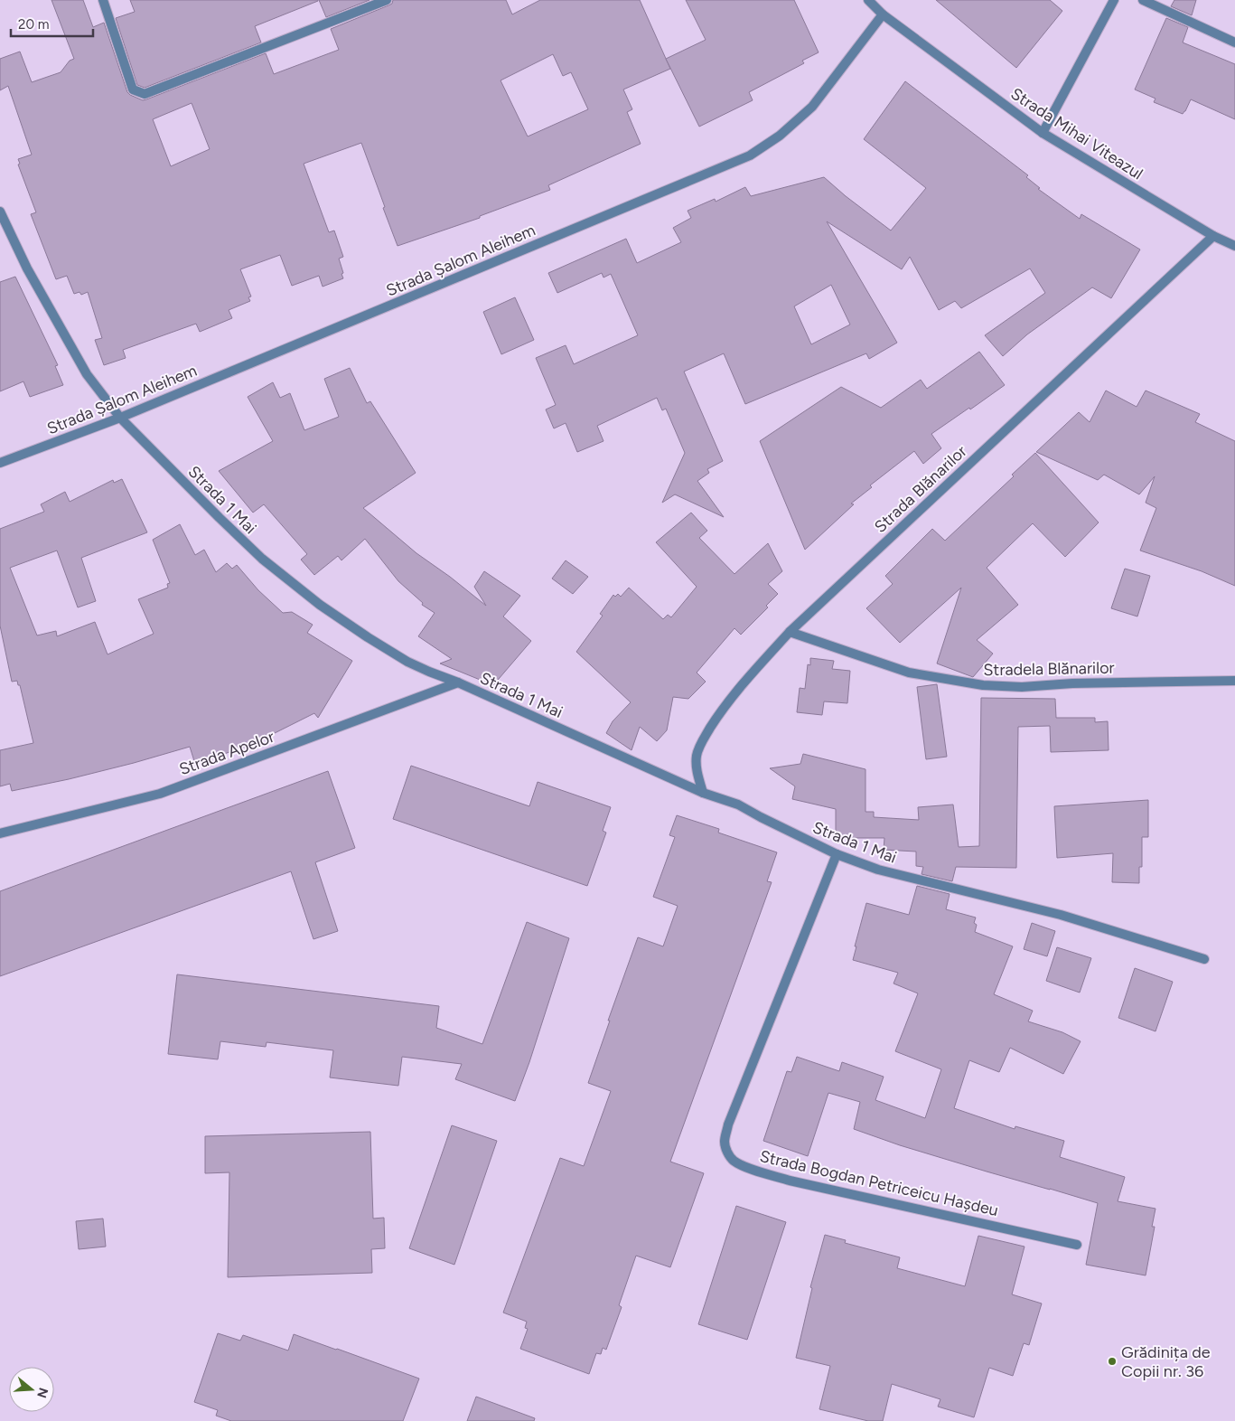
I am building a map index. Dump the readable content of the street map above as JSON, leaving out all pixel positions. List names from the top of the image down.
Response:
{
  "streets": {
    "street": [
      "Strada Mihai Viteazul",
      "Strada Șalom Aleihem",
      "Strada Blănarilor",
      "Strada 1 Mai",
      "Stradela Blănarilor",
      "Strada Apelor",
      "Strada Bogdan Petriceicu Hașdeu"
    ]
  },
  "crossings": [
    ["Strada Mihai Viteazul", "Strada Șalom Aleihem"],
    ["Strada Mihai Viteazul", "Strada Blănarilor"],
    ["Strada Șalom Aleihem", "Strada 1 Mai"],
    ["Strada Blănarilor", "Strada 1 Mai"],
    ["Strada Blănarilor", "Stradela Blănarilor"],
    ["Strada 1 Mai", "Strada Apelor"],
    ["Strada 1 Mai", "Strada Bogdan Petriceicu Hașdeu"]
  ],
  "places": ["Grădinița de Copii nr. 36"],
  "scale_bar": "20 m",
  "north": "right"
}
